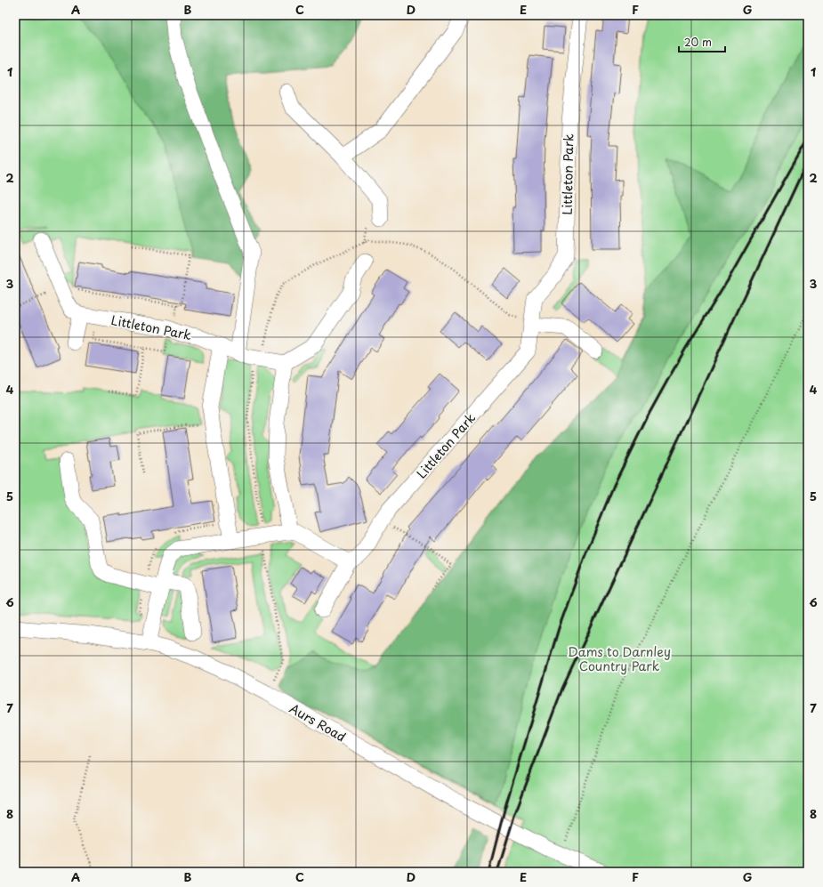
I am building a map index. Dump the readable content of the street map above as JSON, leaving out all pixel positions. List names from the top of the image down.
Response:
{
  "streets": {
    "street": ["Littleton Park", "Aurs Road"]
  },
  "parks": ["Dams to Darnley Country Park"],
  "scale_bar": "20 m",
  "grid": {
    "columns": [
      "A",
      "B",
      "C",
      "D",
      "E",
      "F",
      "G"
    ],
    "rows": [
      "1",
      "2",
      "3",
      "4",
      "5",
      "6",
      "7",
      "8"
    ]
  }
}
